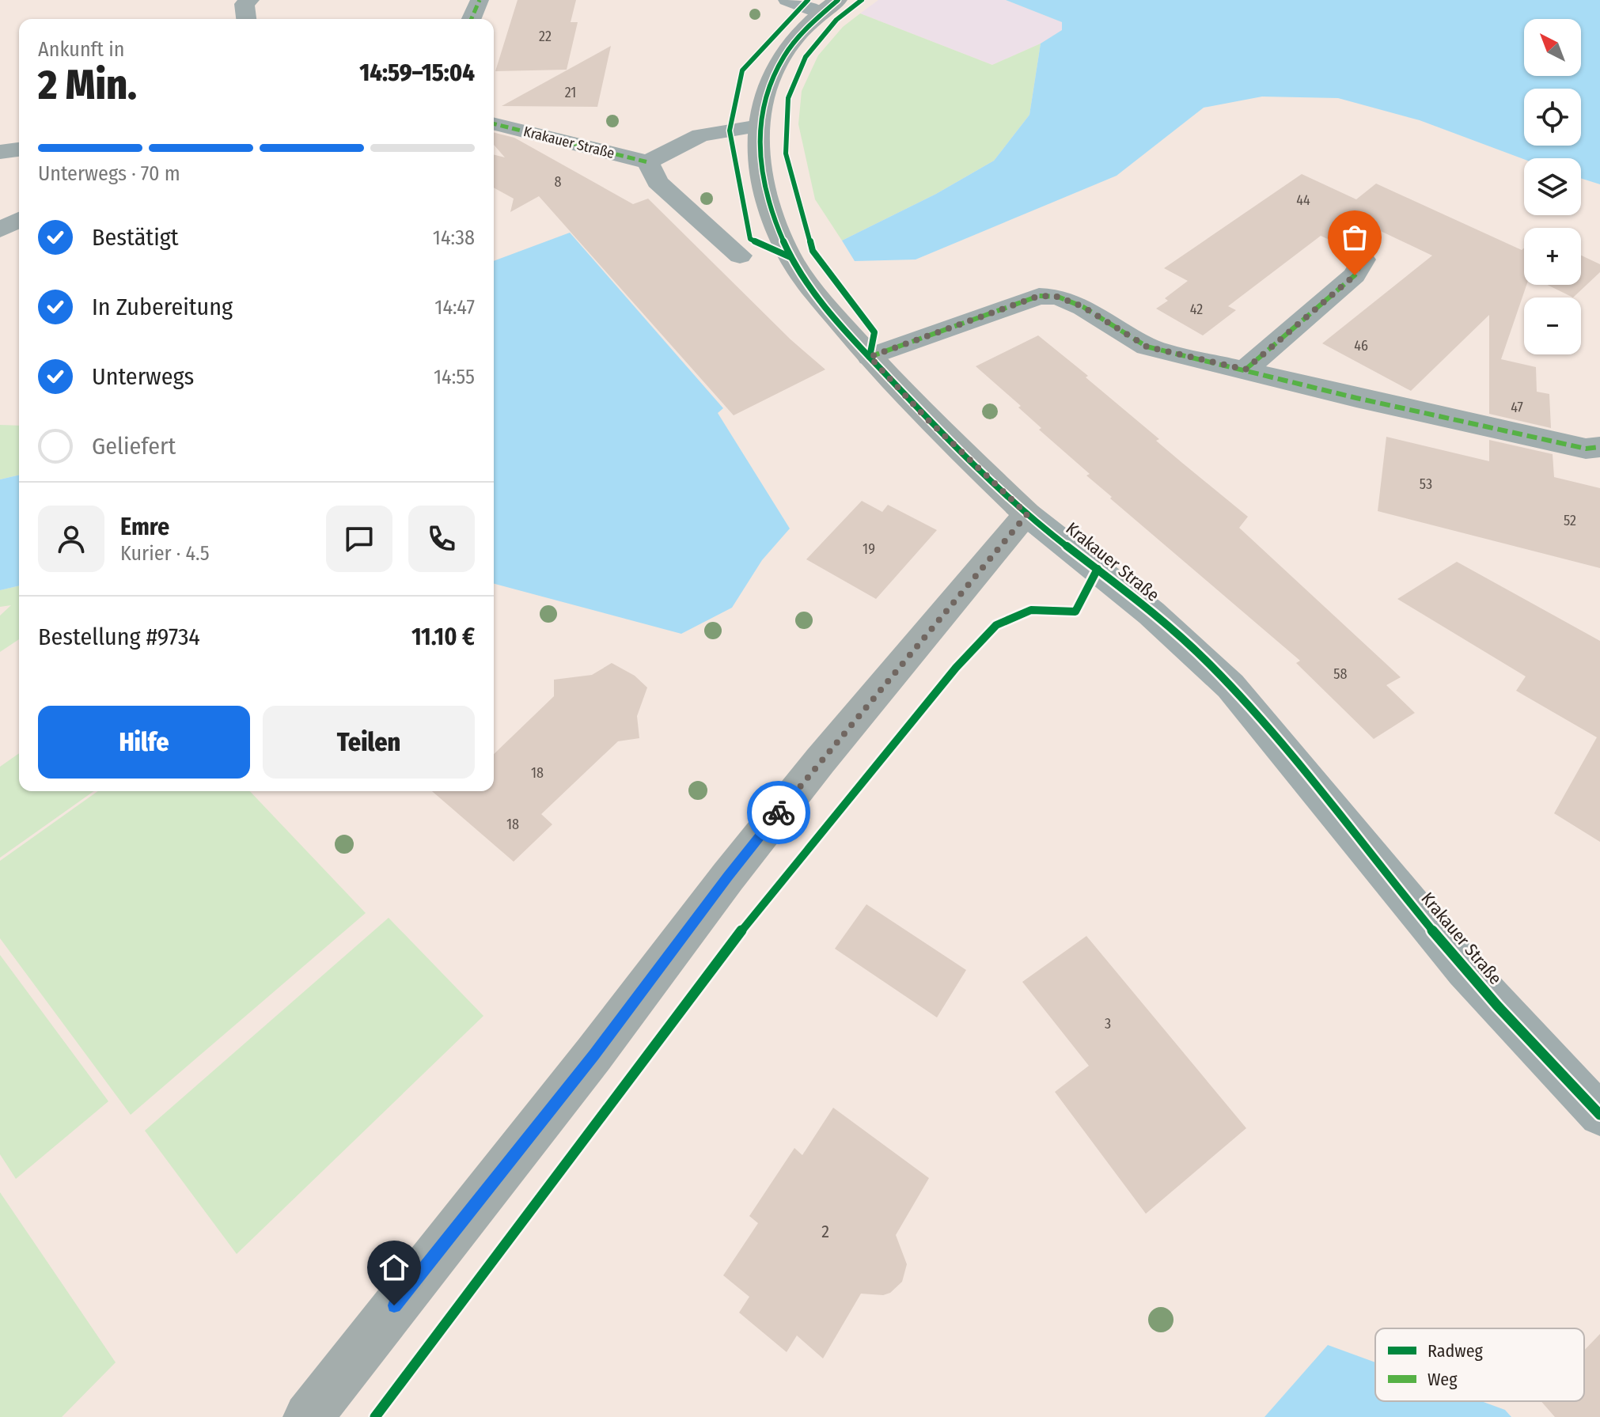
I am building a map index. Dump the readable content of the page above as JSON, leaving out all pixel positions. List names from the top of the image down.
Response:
{
  "streets": {
    "main road": ["Krakauer Straße"]
  },
  "house_numbers": [
    "22",
    "21",
    "8",
    "44",
    "42",
    "46",
    "47",
    "53",
    "52",
    "19",
    "58",
    "18",
    "18",
    "3",
    "2"
  ],
  "legend": ["Radweg", "Weg"],
  "north": "top left",
  "page": {
    "map_buttons": ["+", "−"],
    "heading": ["2 Min.", "Ankunft in", "14:59–15:04"],
    "panel": [
      "Emre",
      "Kurier · 4.5",
      "Bestellung #9734",
      "11.10 €"
    ],
    "bar": "Unterwegs · 70 m",
    "list": [
      ["Bestätigt", "14:38"],
      ["In Zubereitung", "14:47"],
      ["Unterwegs", "14:55"],
      "Geliefert"
    ],
    "buttons": ["Hilfe", "Teilen"]
  }
}
